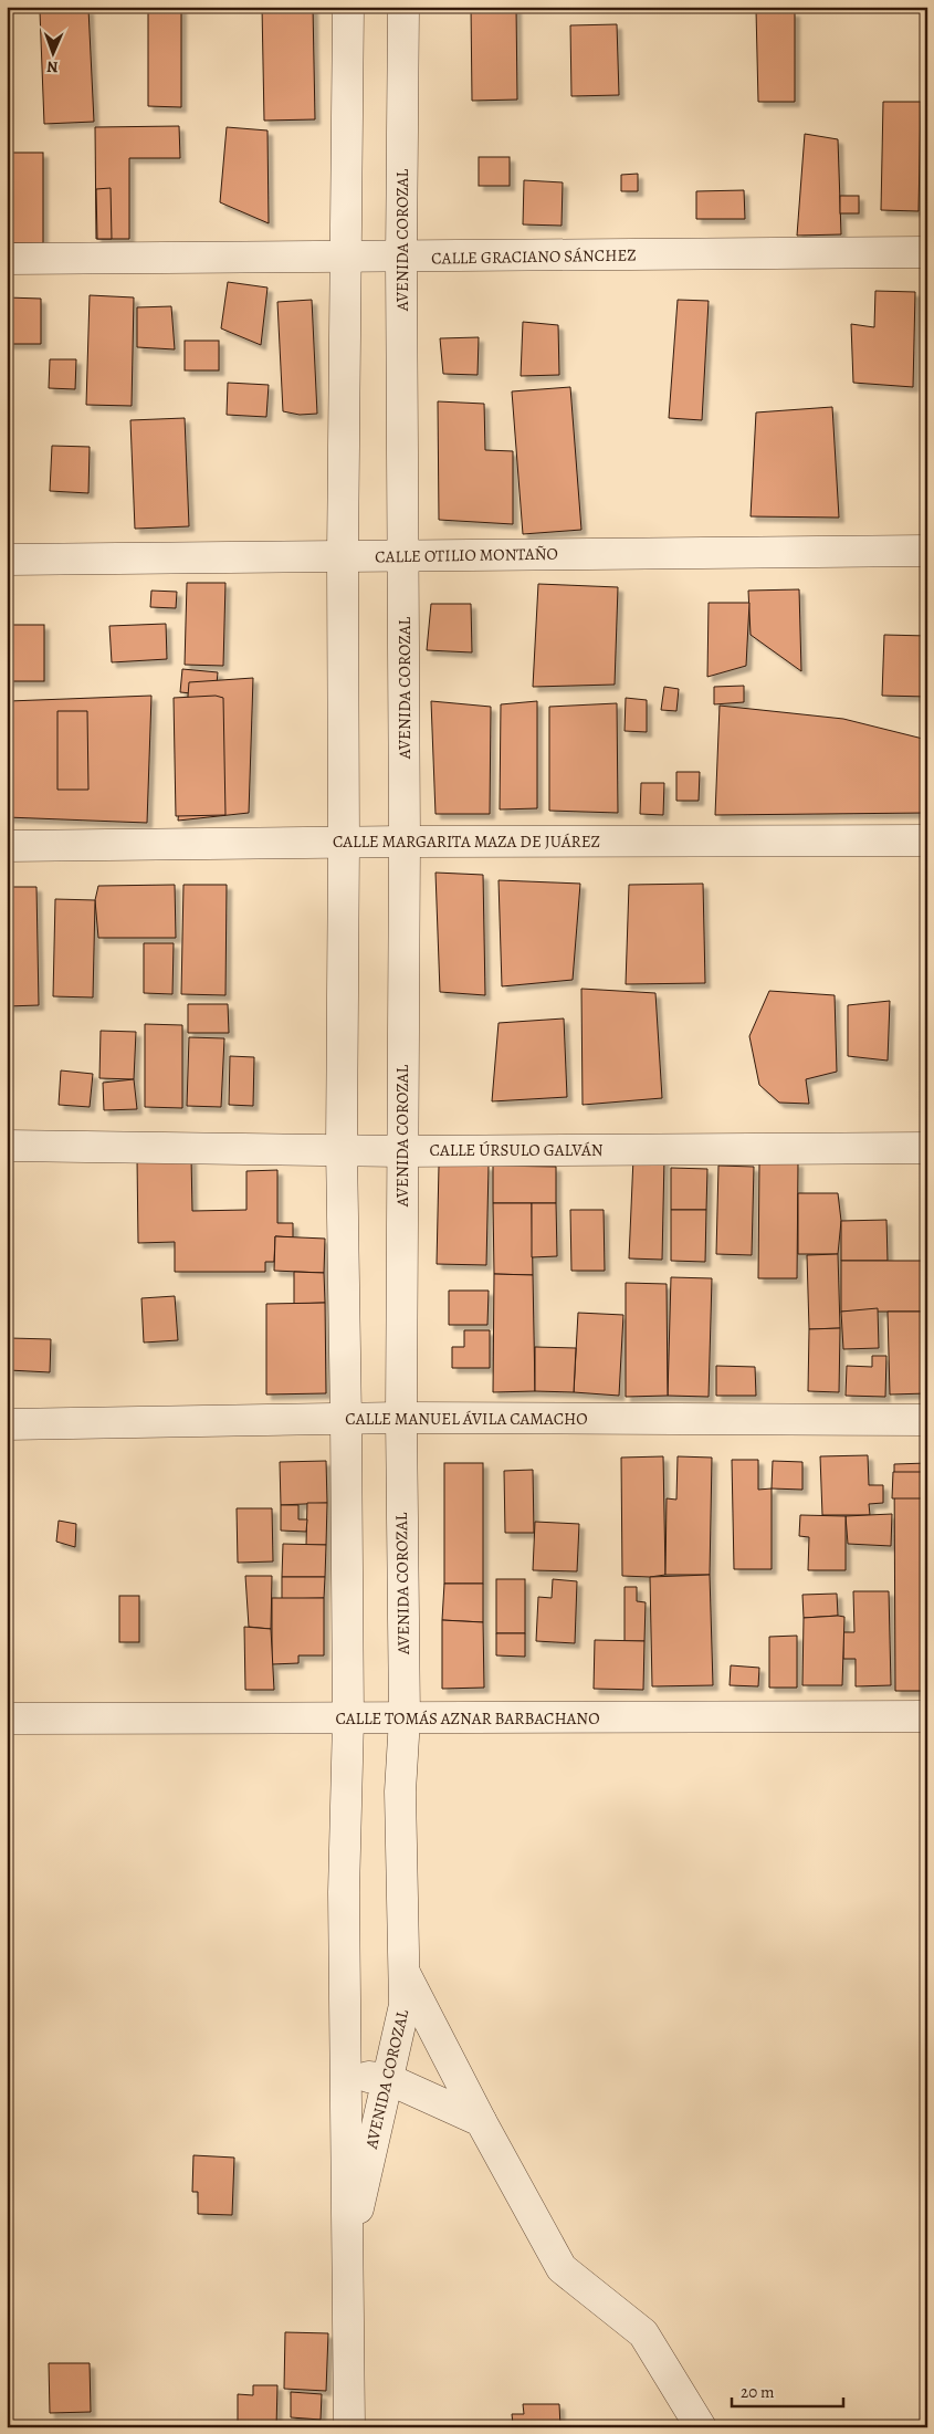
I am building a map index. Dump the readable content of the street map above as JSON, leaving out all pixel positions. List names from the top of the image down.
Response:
{
  "streets": {
    "street": [
      "AVENIDA COROZAL",
      "CALLE GRACIANO SÁNCHEZ",
      "CALLE OTILIO MONTAÑO",
      "CALLE MARGARITA MAZA DE JUÁREZ",
      "CALLE ÚRSULO GALVÁN",
      "CALLE MANUEL ÁVILA CAMACHO",
      "CALLE TOMÁS AZNAR BARBACHANO"
    ]
  },
  "crossings": [
    ["AVENIDA COROZAL", "CALLE GRACIANO SÁNCHEZ"],
    ["AVENIDA COROZAL", "CALLE OTILIO MONTAÑO"],
    ["AVENIDA COROZAL", "CALLE MARGARITA MAZA DE JUÁREZ"],
    ["AVENIDA COROZAL", "CALLE ÚRSULO GALVÁN"],
    ["AVENIDA COROZAL", "CALLE MANUEL ÁVILA CAMACHO"],
    ["AVENIDA COROZAL", "CALLE TOMÁS AZNAR BARBACHANO"]
  ],
  "scale_bar": "20 m",
  "north": "bottom"
}
